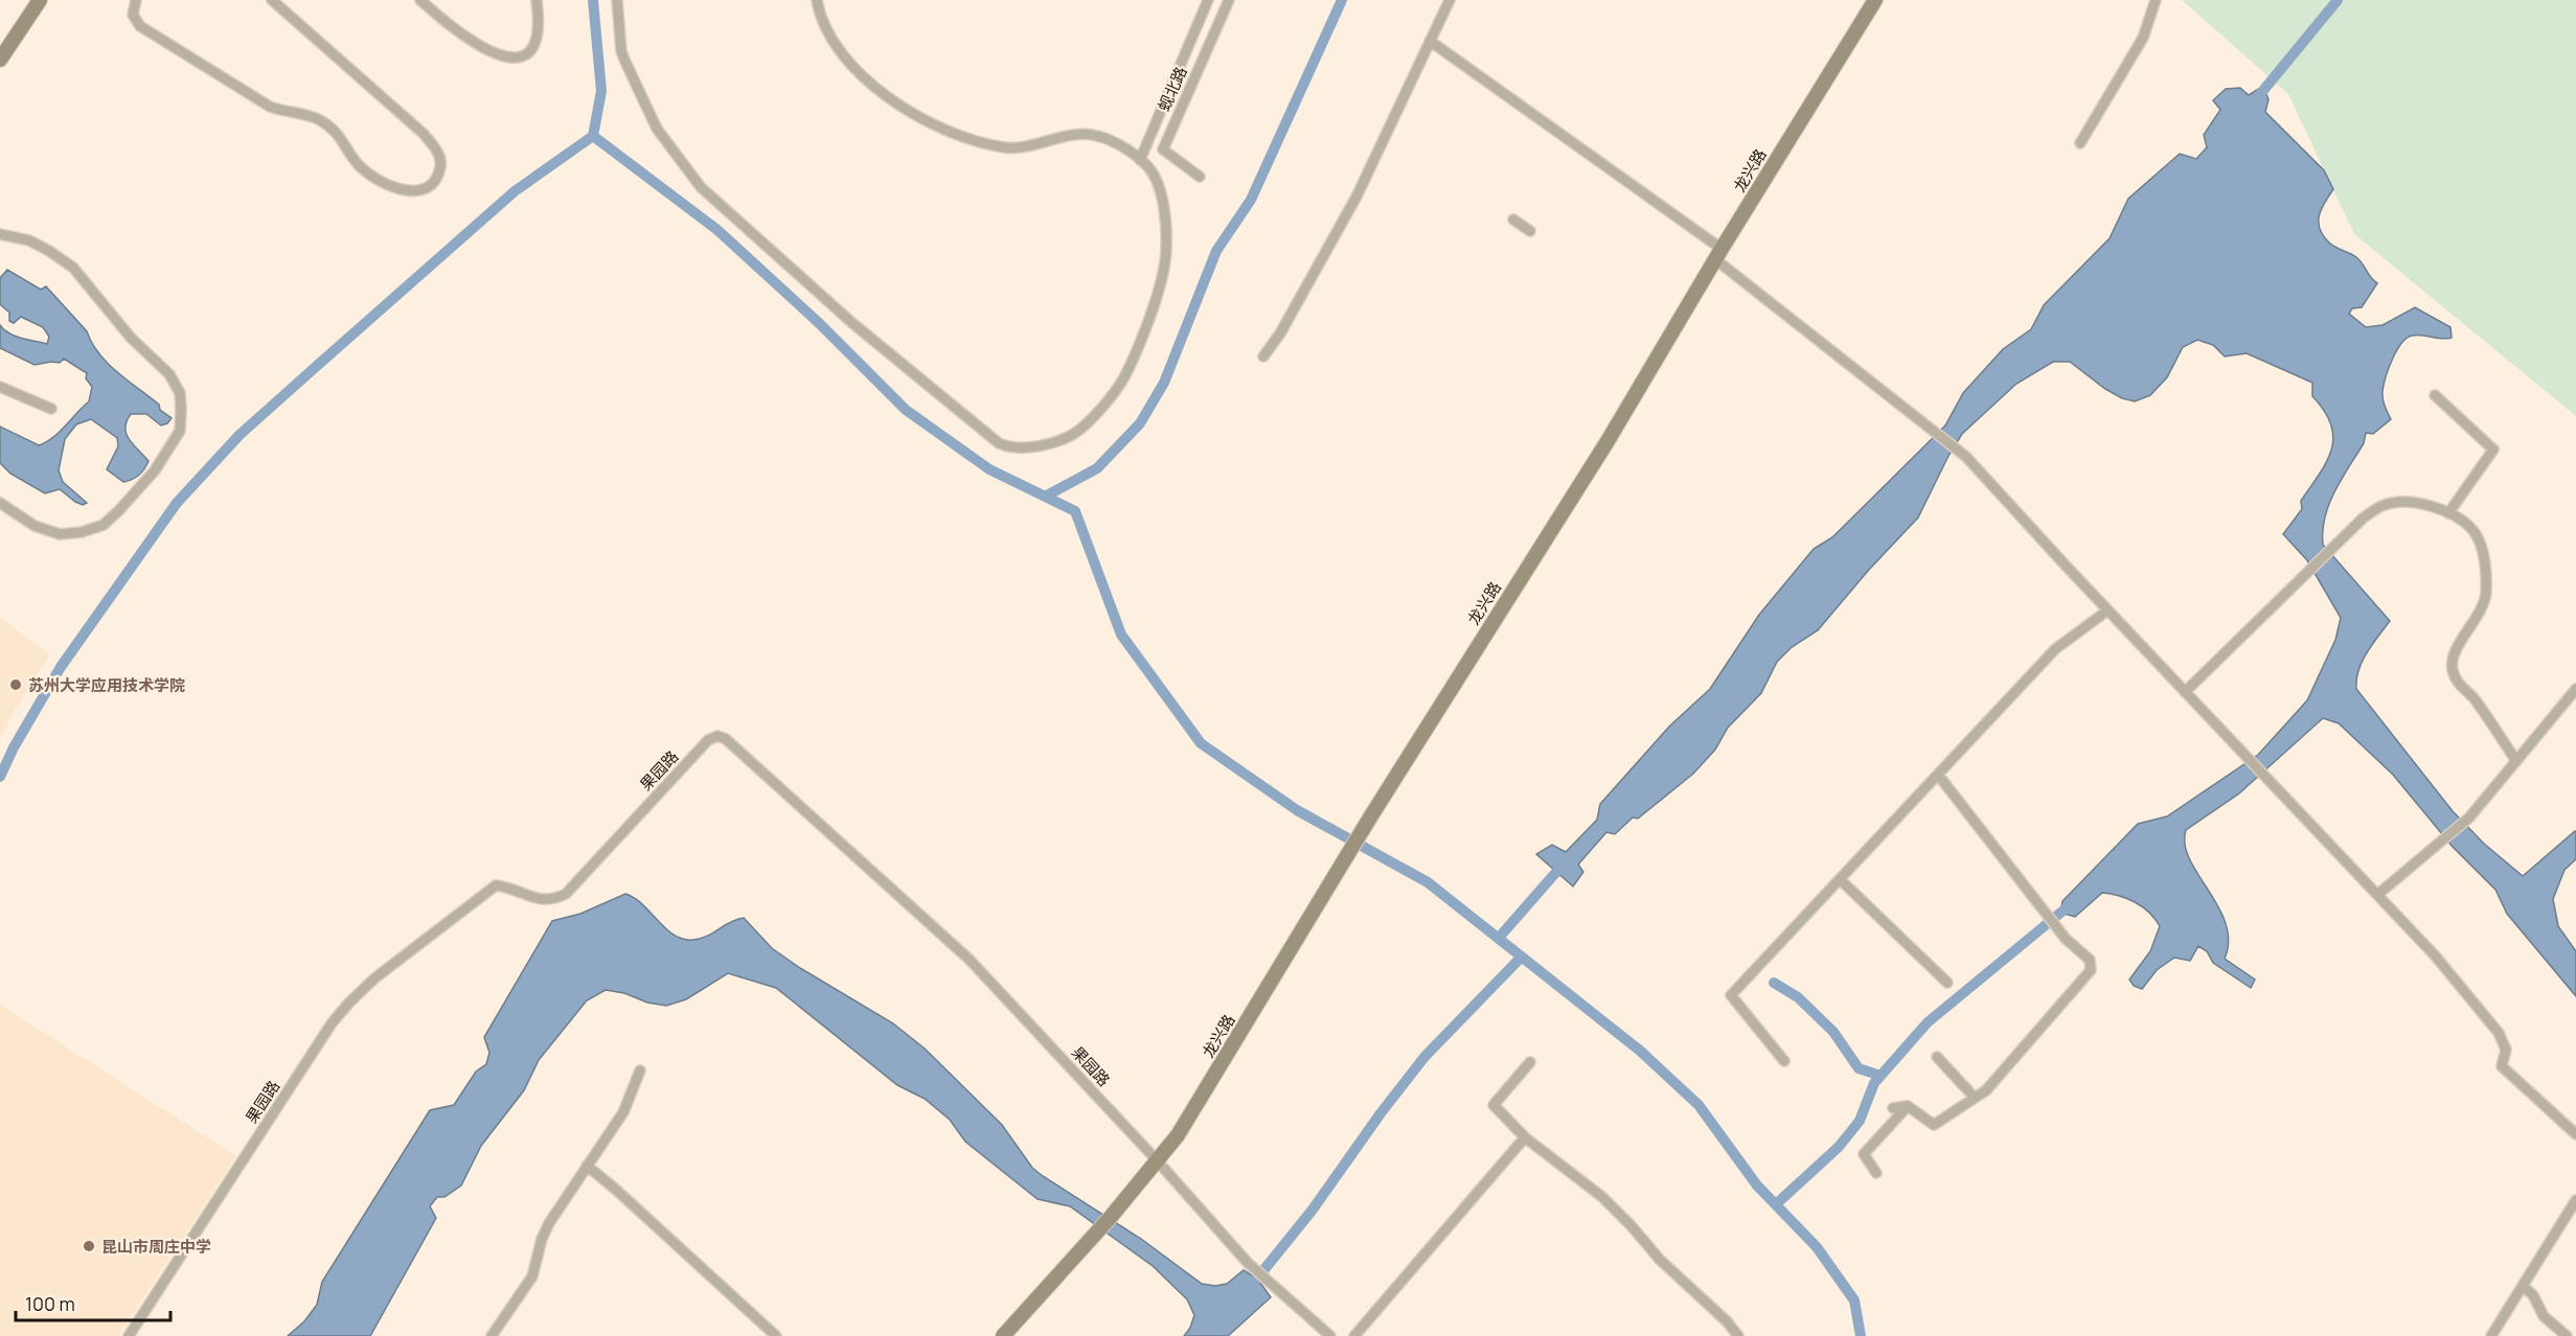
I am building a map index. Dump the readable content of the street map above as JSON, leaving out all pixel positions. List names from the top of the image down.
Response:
{
  "streets": {
    "street": ["蚬北路", "龙兴路", "果园路"]
  },
  "crossings": [
    ["龙兴路", "果园路"]
  ],
  "places": ["苏州大学应用技术学院", "昆山市周庄中学"],
  "scale_bar": "100 m"
}
